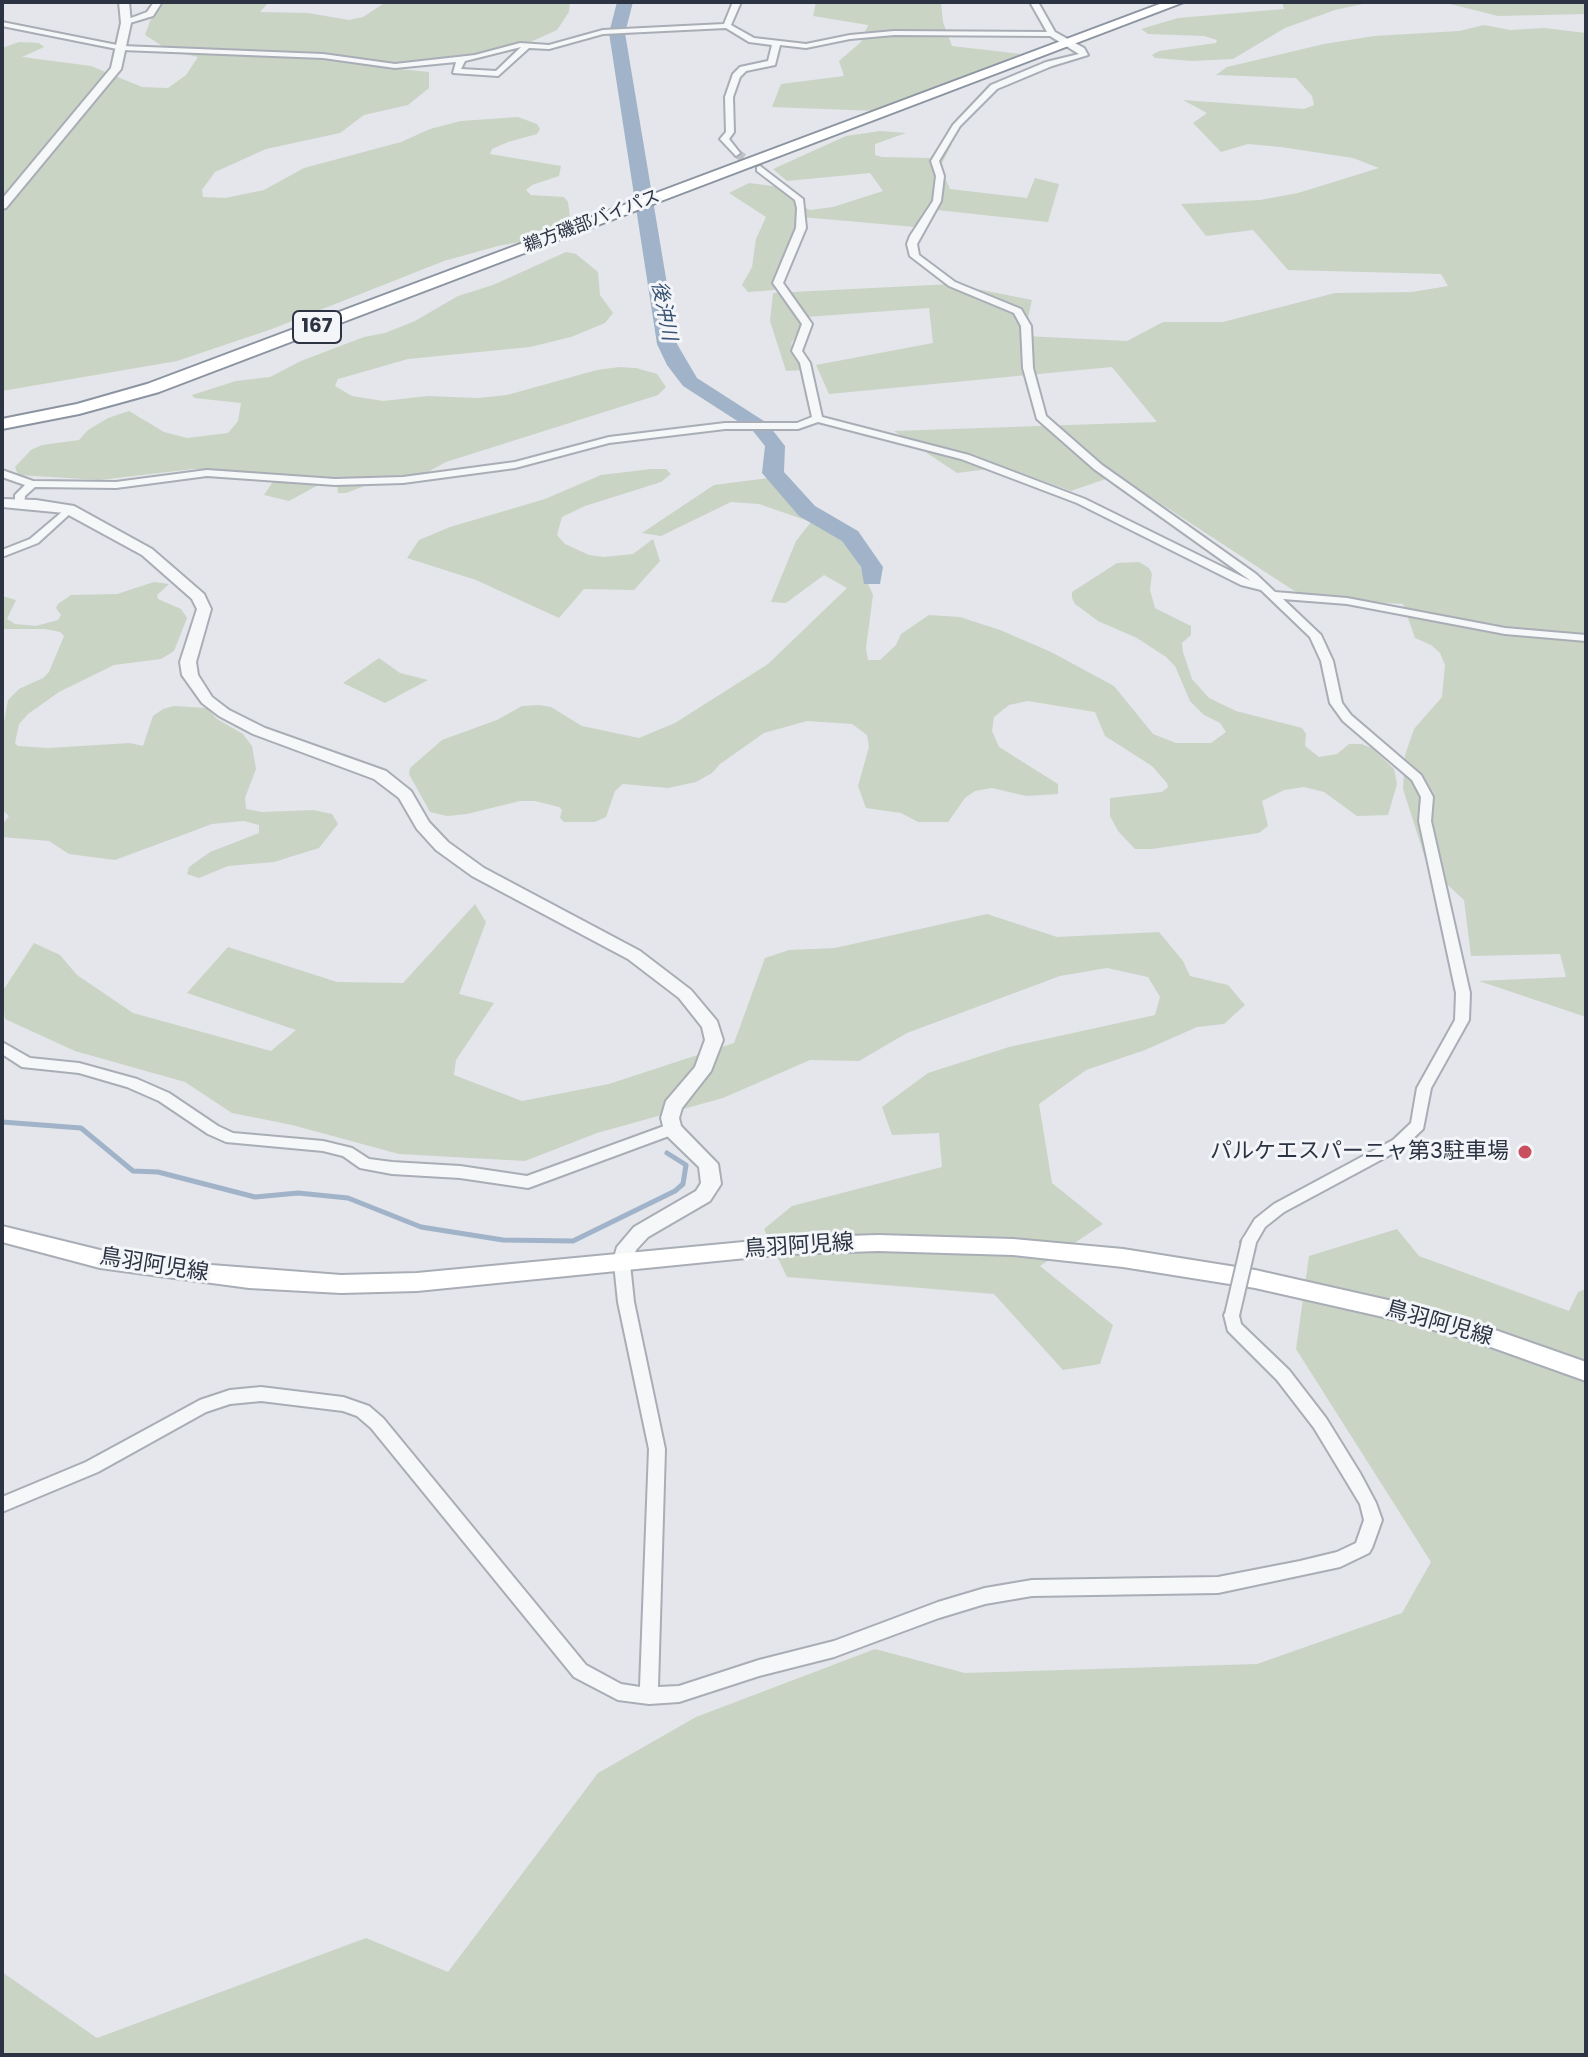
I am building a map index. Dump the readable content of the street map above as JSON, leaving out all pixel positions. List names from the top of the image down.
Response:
{
  "streets": {
    "highway": ["鵜方磯部バイパス", "167"],
    "main road": ["鳥羽阿児線"]
  },
  "water": ["後沖川"],
  "places": ["パルケエスパーニャ第3駐車場"]
}
